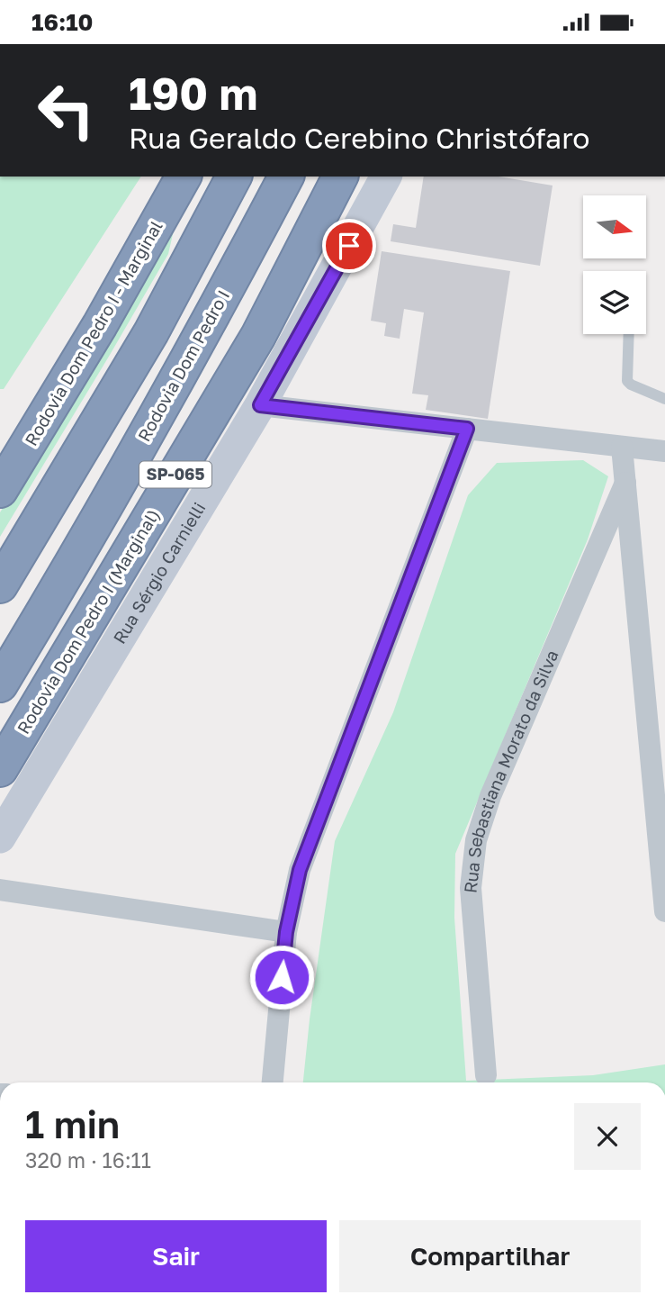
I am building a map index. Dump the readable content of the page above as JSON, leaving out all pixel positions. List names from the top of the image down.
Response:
{
  "streets": {
    "highway": [
      "Rodovia Dom Pedro I - Marginal",
      "Rodovia Dom Pedro I",
      "SP-065",
      "Rodovia Dom Pedro I (Marginal)"
    ],
    "street": ["Rua Sérgio Carnielli", "Rua Sebastiana Morato da Silva"]
  },
  "north": "right",
  "page": {
    "status": "16:10",
    "turn": ["190 m", "Rua Geraldo Cerebino Christófaro"],
    "heading": ["1 min", "320 m · 16:11"],
    "buttons": ["Sair", "Compartilhar"]
  }
}
